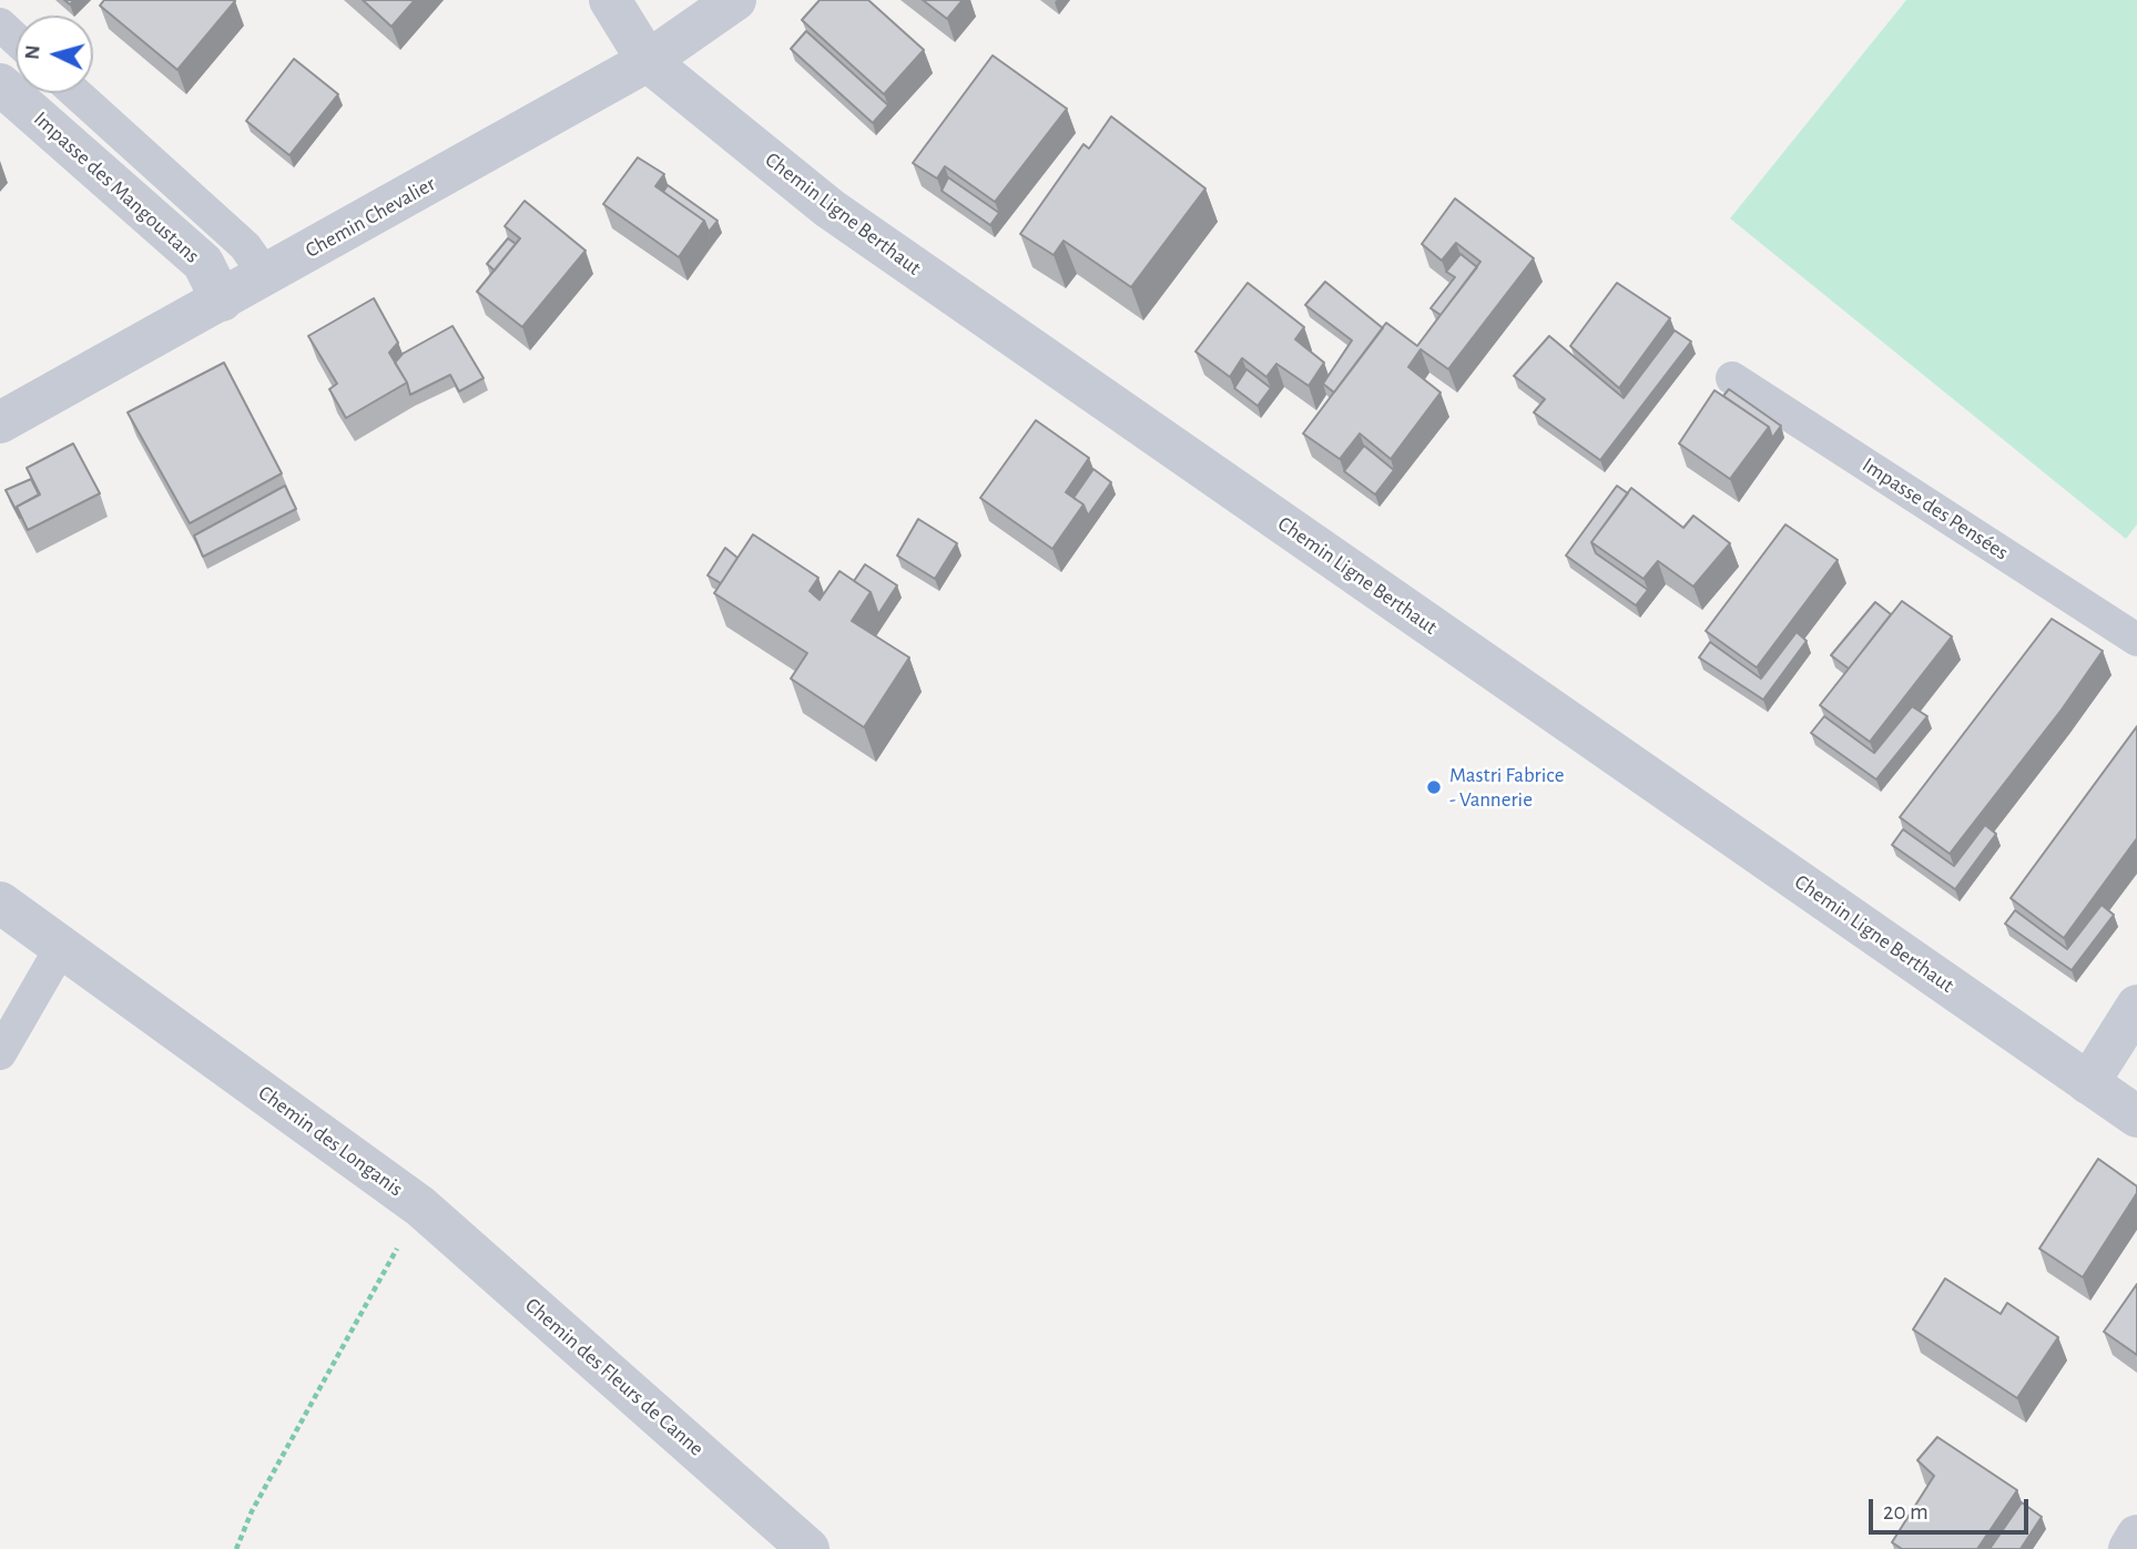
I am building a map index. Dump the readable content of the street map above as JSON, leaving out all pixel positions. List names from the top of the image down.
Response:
{
  "streets": {
    "street": [
      "Impasse des Mangoustans",
      "Chemin Ligne Berthaut",
      "Chemin Chevalier",
      "Chemin des Longanis",
      "Chemin des Fleurs de Canne"
    ],
    "lane": ["Impasse des Pensées"]
  },
  "crossings": [
    ["Impasse des Mangoustans", "Chemin Chevalier"],
    ["Chemin Ligne Berthaut", "Chemin Chevalier"],
    ["Chemin des Longanis", "Chemin des Fleurs de Canne"]
  ],
  "places": ["Mastri Fabrice - Vannerie"],
  "scale_bar": "20 m",
  "north": "left"
}
